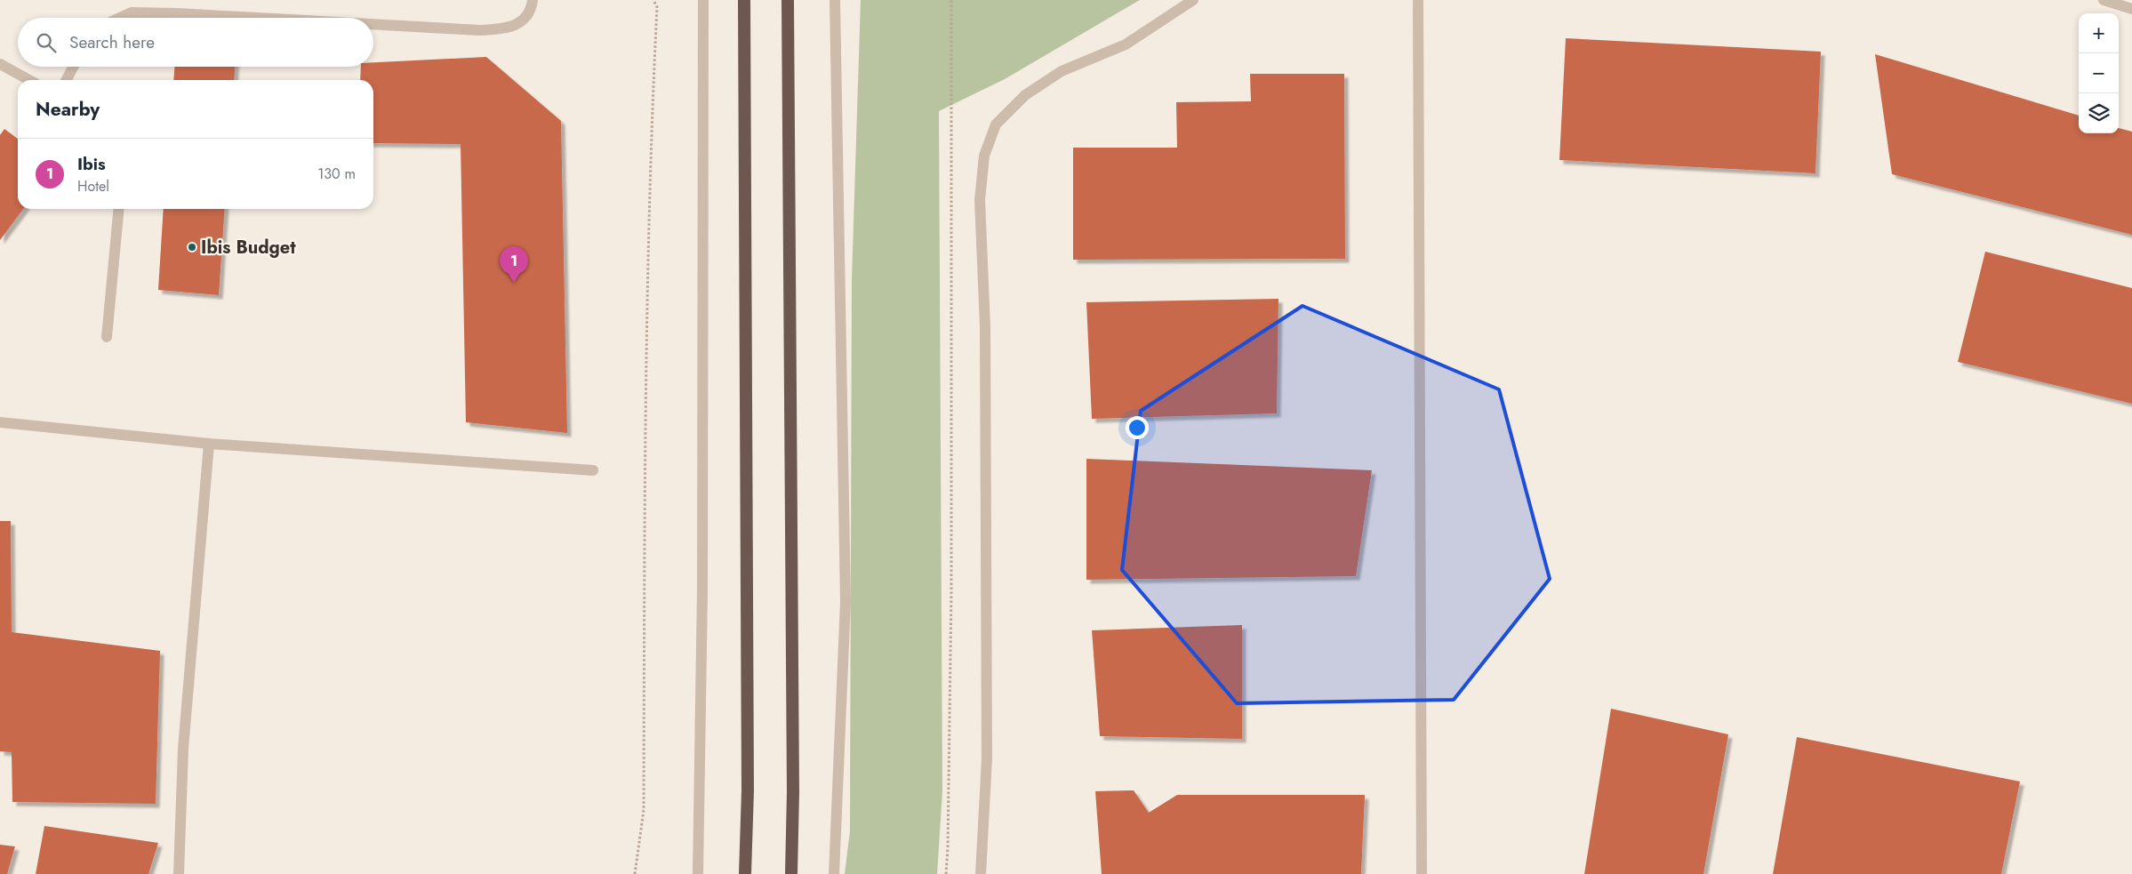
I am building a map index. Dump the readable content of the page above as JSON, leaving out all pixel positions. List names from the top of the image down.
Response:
{
  "places": ["Ibis Budget"],
  "page": {
    "map_buttons": ["+", "−"],
    "search": "Search here",
    "heading": "Nearby",
    "list": [
      {
        "mark": "1",
        "name": "Ibis",
        "note": "Hotel",
        "value": "130 m"
      }
    ],
    "pins": "1"
  }
}
